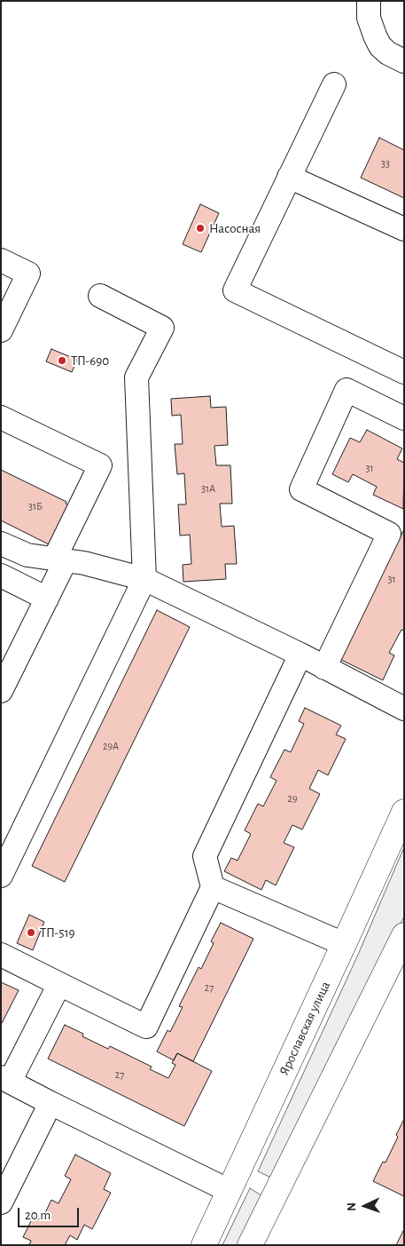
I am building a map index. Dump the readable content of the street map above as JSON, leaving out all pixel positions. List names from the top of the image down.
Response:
{
  "streets": {
    "main road": ["Ярославская улица"]
  },
  "places": ["Насосная", "ТП-690", "ТП-519"],
  "house_numbers": [
    "33",
    "31",
    "31А",
    "31Б",
    "31",
    "29А",
    "29",
    "27",
    "27"
  ],
  "scale_bar": "20 m",
  "north": "left"
}
